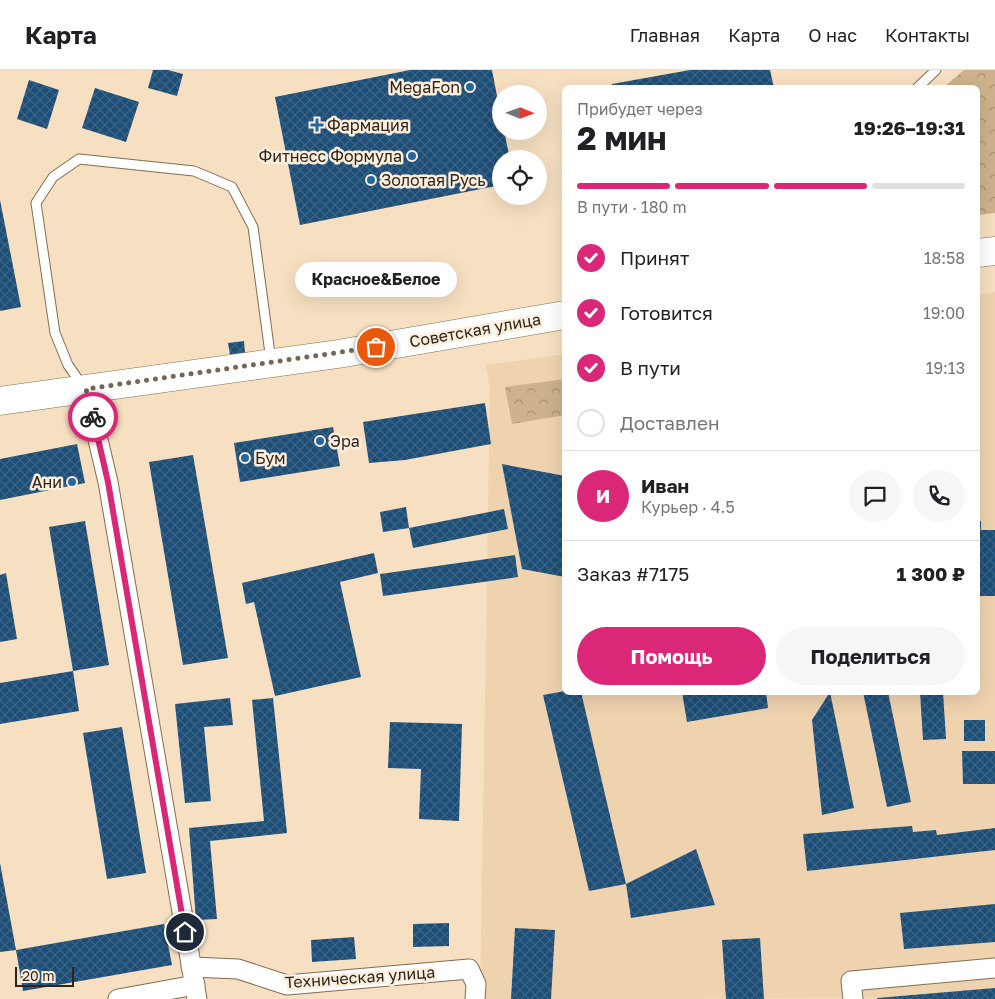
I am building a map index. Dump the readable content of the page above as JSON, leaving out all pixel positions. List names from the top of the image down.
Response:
{
  "streets": {
    "main road": ["Советская улица"],
    "street": ["Техническая улица"]
  },
  "places": {
    "other": [
      "MegaFon",
      "Фитнесс Формула",
      "Золотая Русь",
      "Красное&Белое",
      "Эра",
      "Бум",
      "Ани"
    ],
    "health": ["Фармация"]
  },
  "scale_bar": "20 m",
  "north": "right",
  "page": {
    "header": "Карта",
    "nav": [
      "Главная",
      "Карта",
      "О нас",
      "Контакты"
    ],
    "heading": ["2 мин", "Прибудет через", "19:26–19:31"],
    "panel": [
      "Иван",
      "Курьер · 4.5",
      "Заказ #7175",
      "1 300 ₽"
    ],
    "bar": "В пути · 180 m",
    "list": [
      ["Принят", "18:58"],
      ["Готовится", "19:00"],
      ["В пути", "19:13"],
      "Доставлен"
    ],
    "bubble": "Красное&Белое",
    "round": "И",
    "buttons": ["Помощь", "Поделиться"],
    "scale": "20 m"
  }
}
